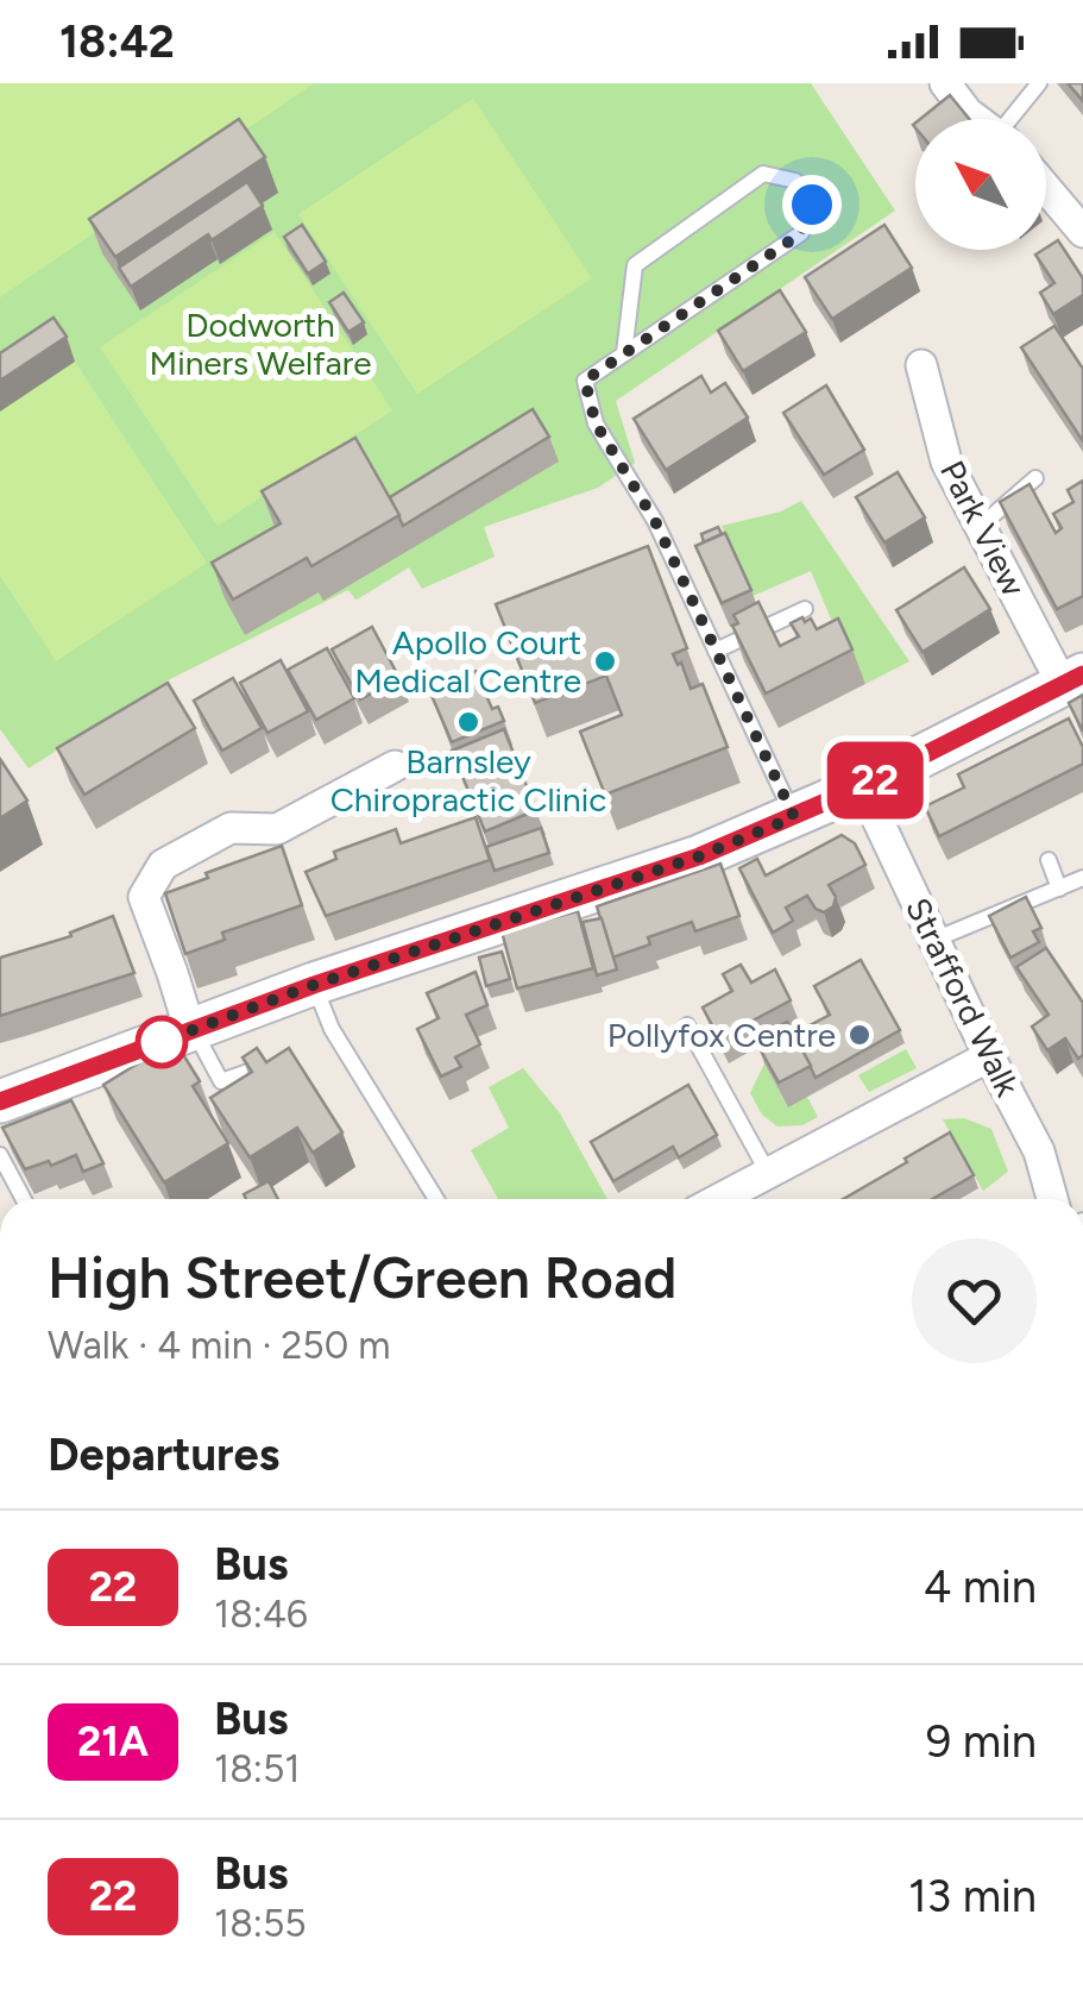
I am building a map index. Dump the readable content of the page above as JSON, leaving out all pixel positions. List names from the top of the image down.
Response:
{
  "streets": {
    "street": ["Park View", "Strafford Walk"]
  },
  "parks": ["Dodworth Miners Welfare"],
  "places": ["Apollo Court Medical Centre", "Barnsley Chiropractic Clinic", "Pollyfox Centre"],
  "lines": ["bus line 22"],
  "north": "top left",
  "page": {
    "status": "18:42",
    "on_map": "22",
    "heading": [
      ["High Street/Green Road", "Walk · 4 min · 250 m"],
      "Departures"
    ],
    "list": [
      {
        "mark": "22",
        "name": "Bus",
        "note": "18:46",
        "value": "4 min"
      },
      {
        "mark": "21A",
        "name": "Bus",
        "note": "18:51",
        "value": "9 min"
      },
      {
        "mark": "22",
        "name": "Bus",
        "note": "18:55",
        "value": "13 min"
      }
    ]
  }
}
